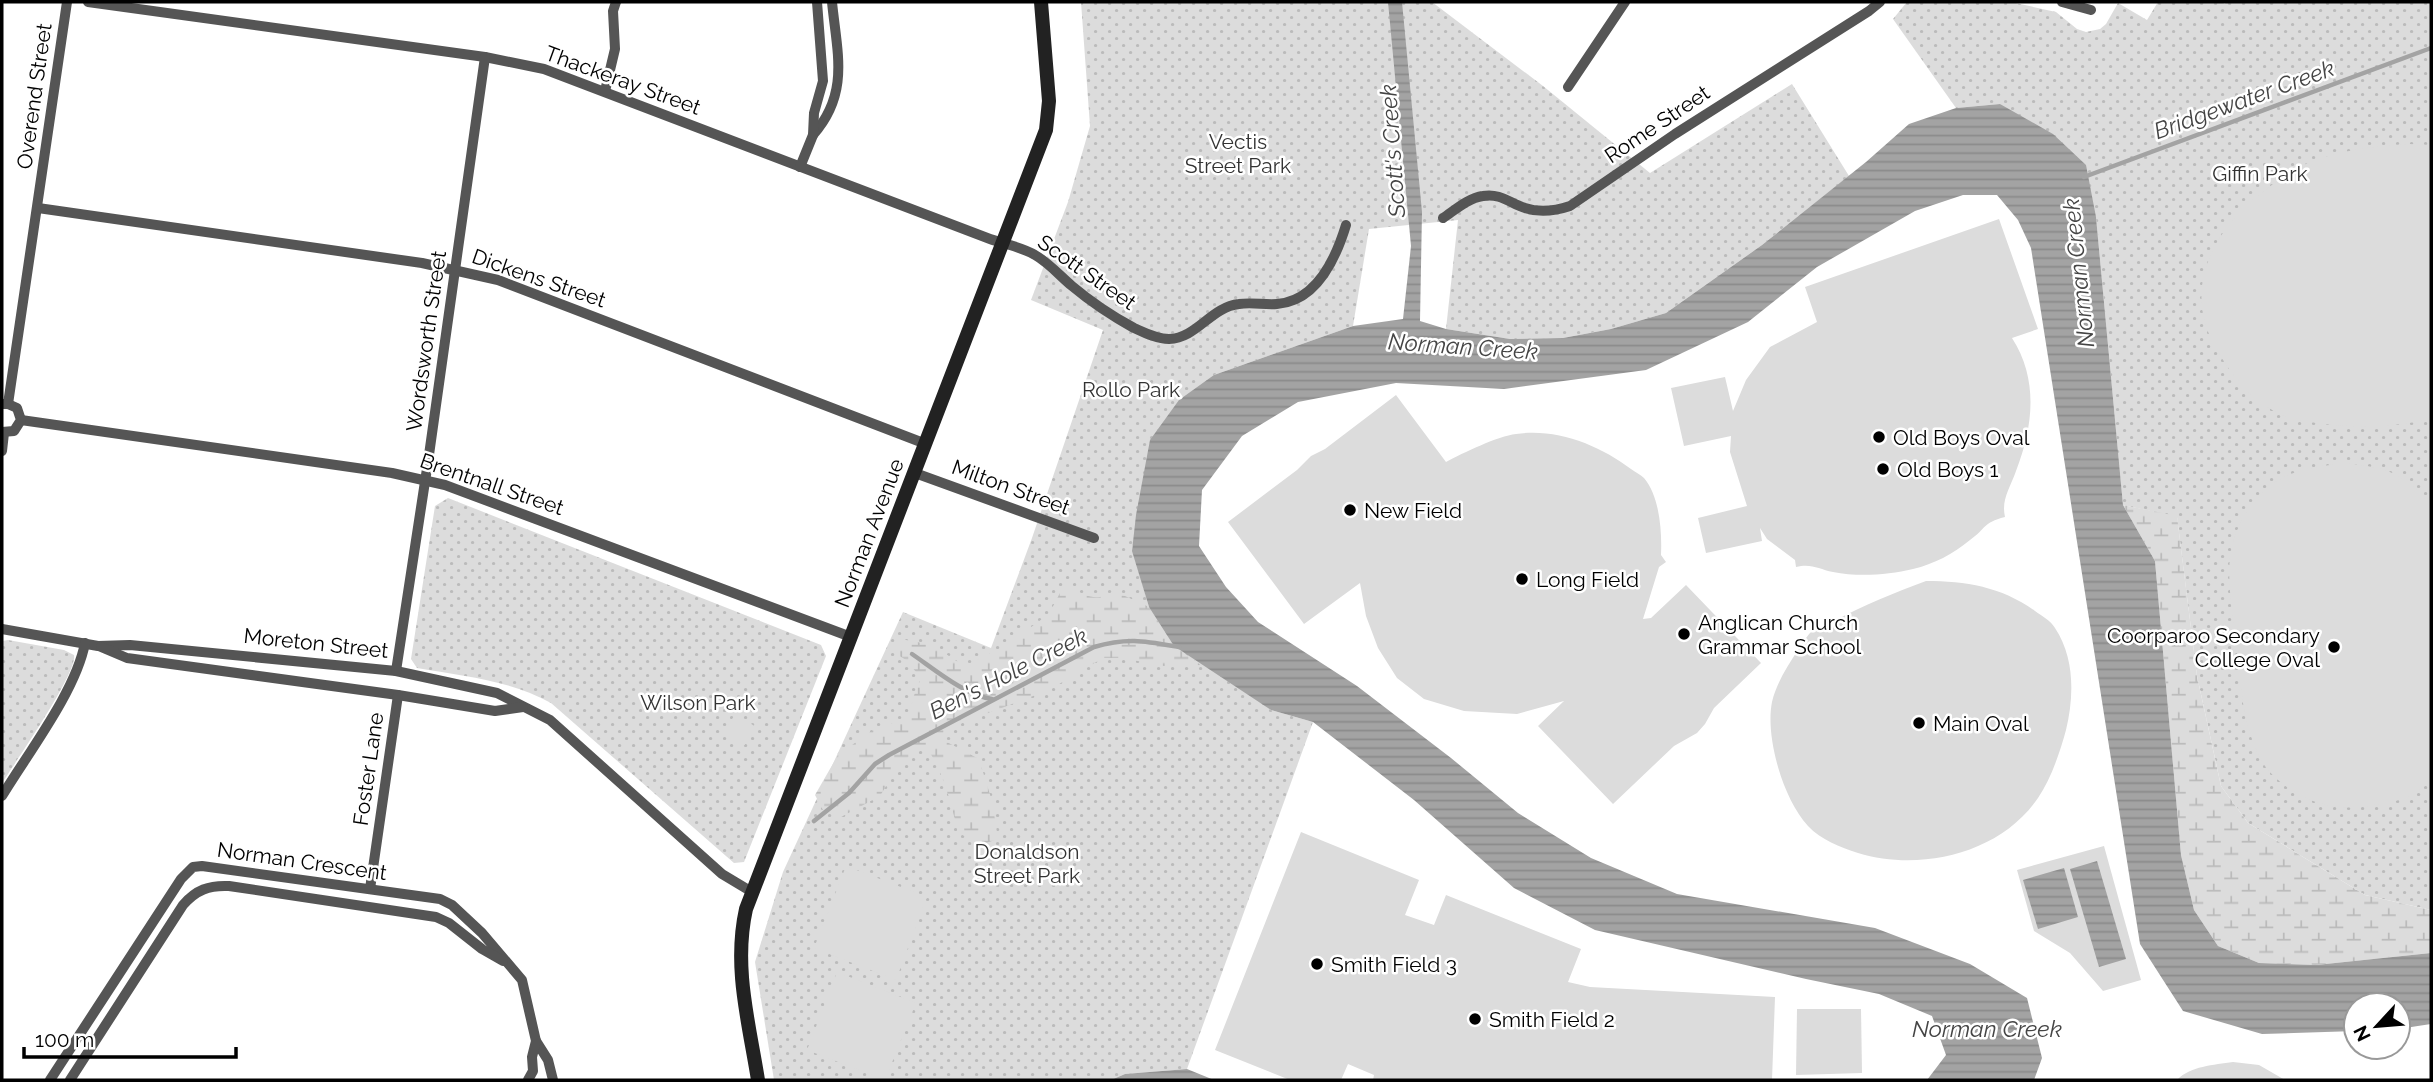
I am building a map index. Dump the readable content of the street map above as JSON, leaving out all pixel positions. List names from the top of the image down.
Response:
{
  "streets": {
    "street": [
      "Thackeray Street",
      "Overend Street",
      "Rome Street",
      "Scott Street",
      "Dickens Street",
      "Wordsworth Street",
      "Brentnall Street",
      "Milton Street",
      "Norman Avenue",
      "Moreton Street",
      "Foster Lane",
      "Norman Crescent"
    ]
  },
  "crossings": [
    ["Thackeray Street", "Scott Street"],
    ["Thackeray Street", "Wordsworth Street"],
    ["Thackeray Street", "Norman Avenue"],
    ["Overend Street", "Dickens Street"],
    ["Scott Street", "Norman Avenue"],
    ["Dickens Street", "Wordsworth Street"],
    ["Dickens Street", "Norman Avenue"],
    ["Wordsworth Street", "Brentnall Street"],
    ["Wordsworth Street", "Moreton Street"],
    ["Brentnall Street", "Norman Avenue"],
    ["Milton Street", "Norman Avenue"],
    ["Norman Avenue", "Moreton Street"],
    ["Moreton Street", "Foster Lane"],
    ["Foster Lane", "Norman Crescent"]
  ],
  "water": [
    "Bridgewater Creek",
    "Scott's Creek",
    "Norman Creek",
    "Ben's Hole Creek"
  ],
  "parks": [
    "Vectis Street Park",
    "Giffin Park",
    "Rollo Park",
    "Wilson Park",
    "Donaldson Street Park"
  ],
  "places": [
    "Old Boys Oval",
    "Old Boys 1",
    "New Field",
    "Long Field",
    "Anglican Church Grammar School",
    "Coorparoo Secondary College Oval",
    "Main Oval",
    "Smith Field 3",
    "Smith Field 2"
  ],
  "scale_bar": "100 m",
  "north": "bottom left"
}
